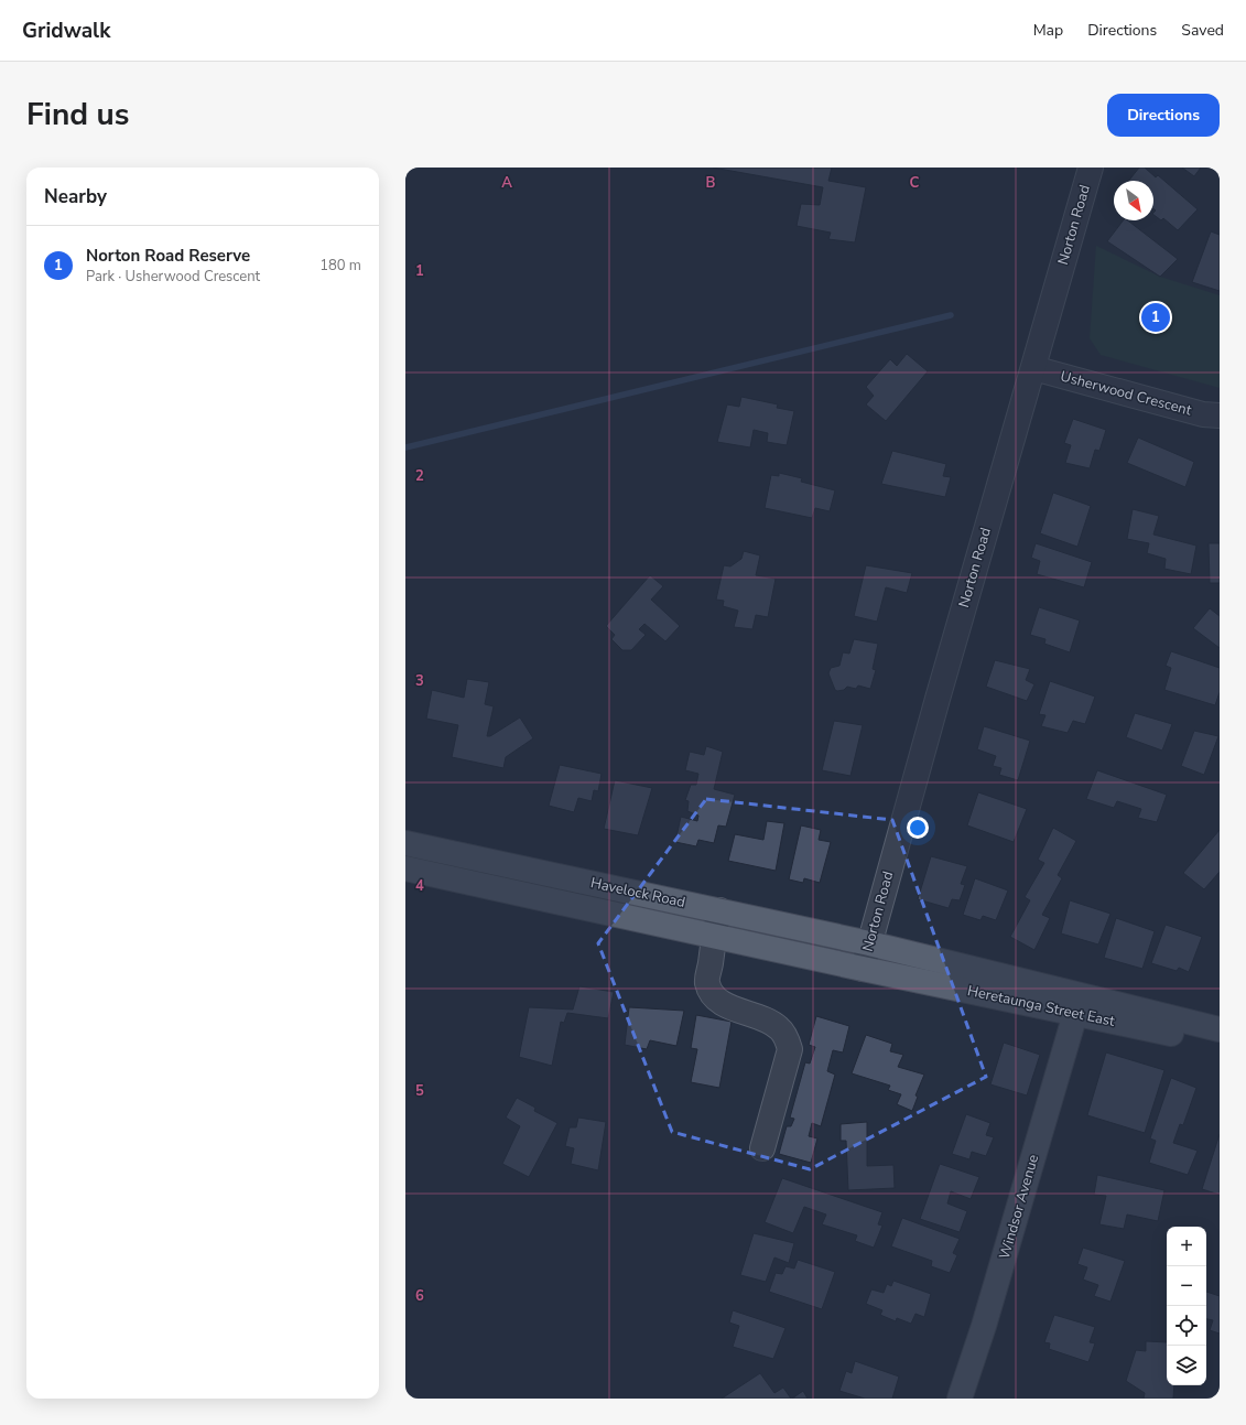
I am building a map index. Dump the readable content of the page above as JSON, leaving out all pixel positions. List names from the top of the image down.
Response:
{
  "streets": {
    "main road": ["Havelock Road", "Heretaunga Street East", "Windsor Avenue"],
    "street": ["Norton Road", "Usherwood Crescent"]
  },
  "crossings": [
    ["Norton Road", "Usherwood Crescent"],
    ["Norton Road", "Havelock Road"],
    ["Norton Road", "Heretaunga Street East"],
    ["Havelock Road", "Heretaunga Street East"],
    ["Heretaunga Street East", "Windsor Avenue"]
  ],
  "north": "bottom right",
  "page": {
    "header": "Gridwalk",
    "nav": ["Map", "Directions", "Saved"],
    "title": "Find us",
    "buttons": "Directions",
    "heading": "Nearby",
    "list": [
      {
        "mark": "1",
        "name": "Norton Road Reserve",
        "note": "Park · Usherwood Crescent",
        "value": "180 m"
      }
    ],
    "pins": "1",
    "map_buttons": ["+", "−"]
  },
  "grid": {
    "columns": ["A", "B", "C"],
    "rows": [
      "1",
      "2",
      "3",
      "4",
      "5",
      "6"
    ]
  }
}
